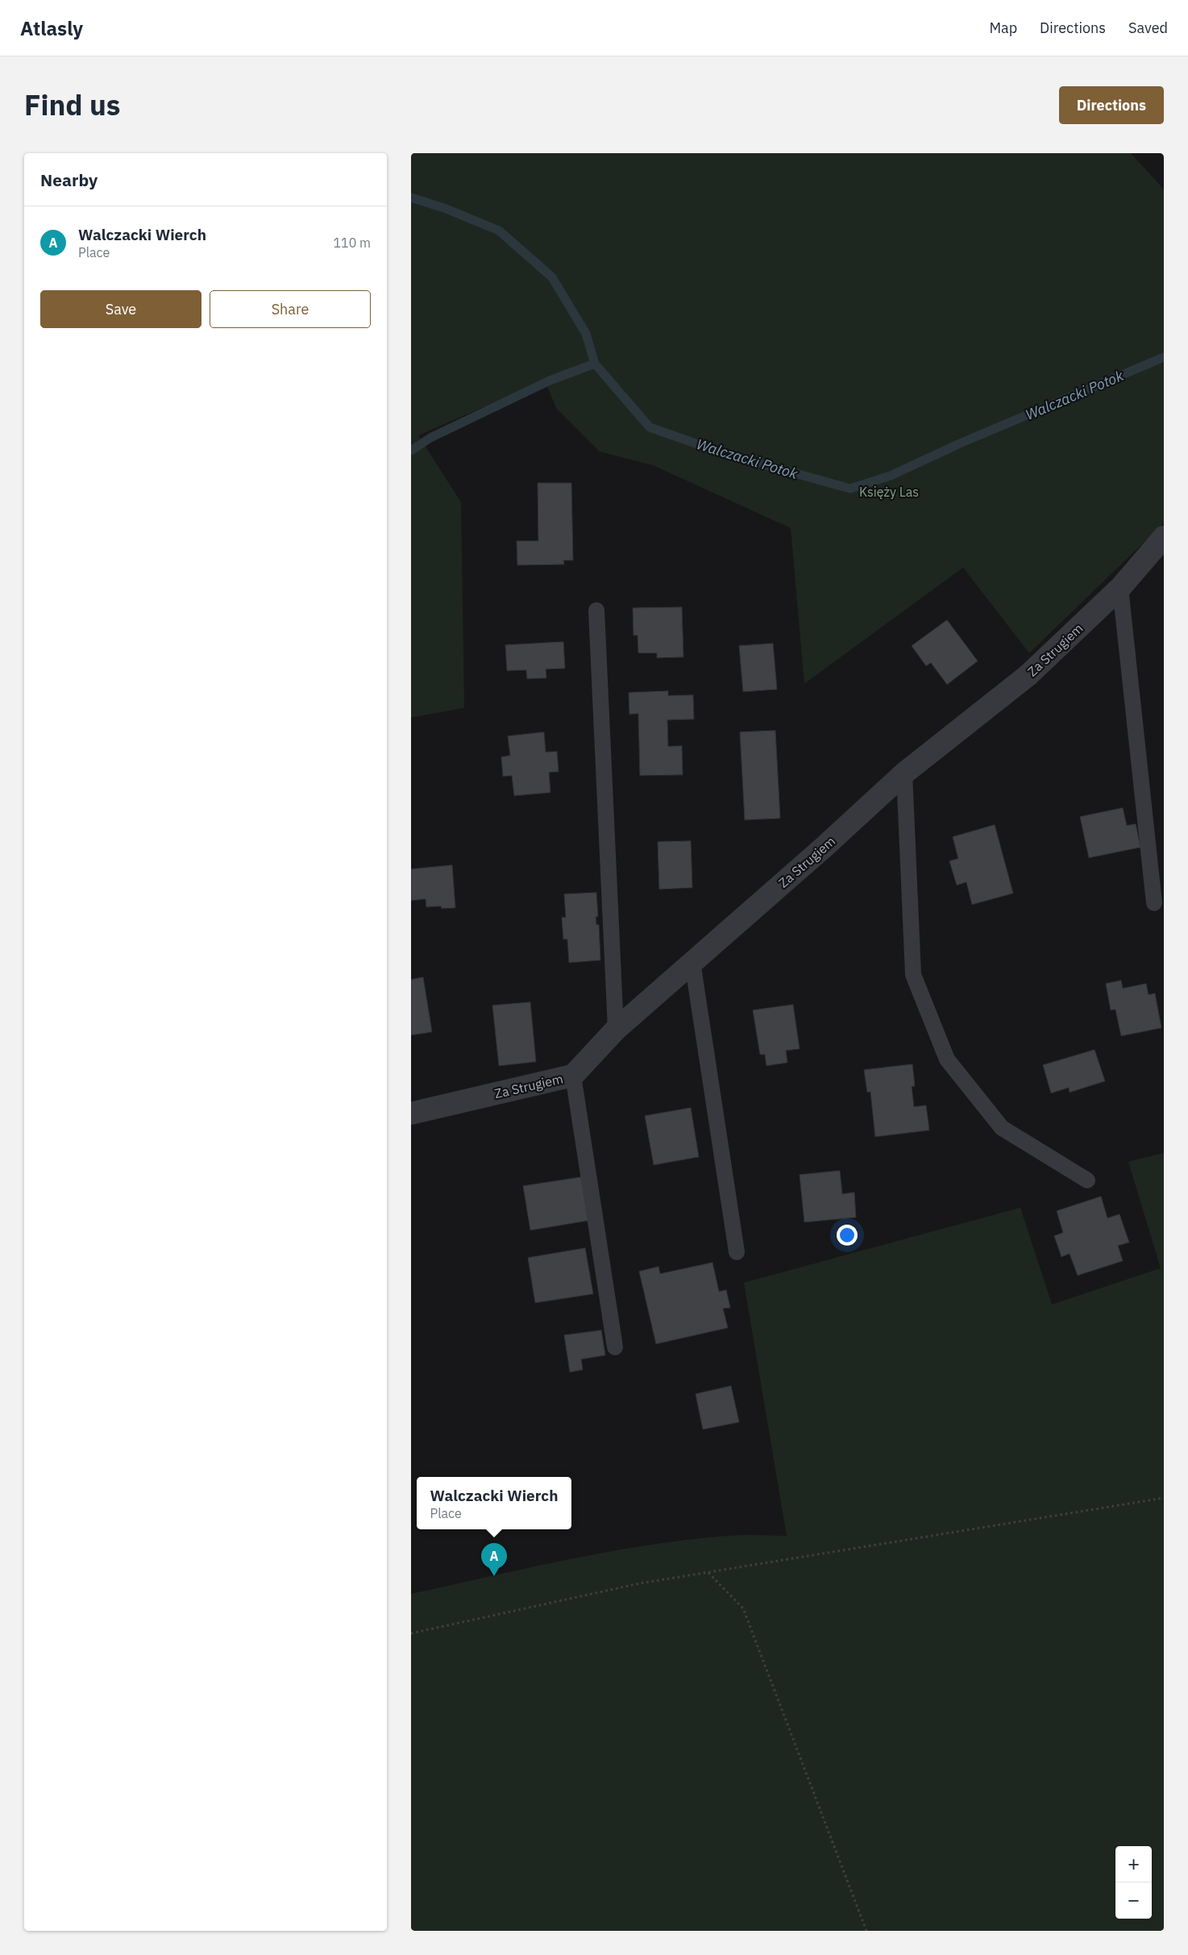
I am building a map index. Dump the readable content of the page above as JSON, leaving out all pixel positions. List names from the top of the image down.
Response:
{
  "streets": {
    "street": ["Za Strugiem"]
  },
  "water": ["Walczacki Potok"],
  "parks": ["Księży Las"],
  "page": {
    "header": "Atlasly",
    "nav": ["Map", "Directions", "Saved"],
    "title": "Find us",
    "buttons": [
      "Directions",
      ["Save", "Share"]
    ],
    "heading": "Nearby",
    "list": [
      {
        "mark": "A",
        "name": "Walczacki Wierch",
        "note": "Place",
        "value": "110 m"
      }
    ],
    "popup": ["Walczacki Wierch", "Place"],
    "pins": "A",
    "map_buttons": ["+", "−"]
  }
}
